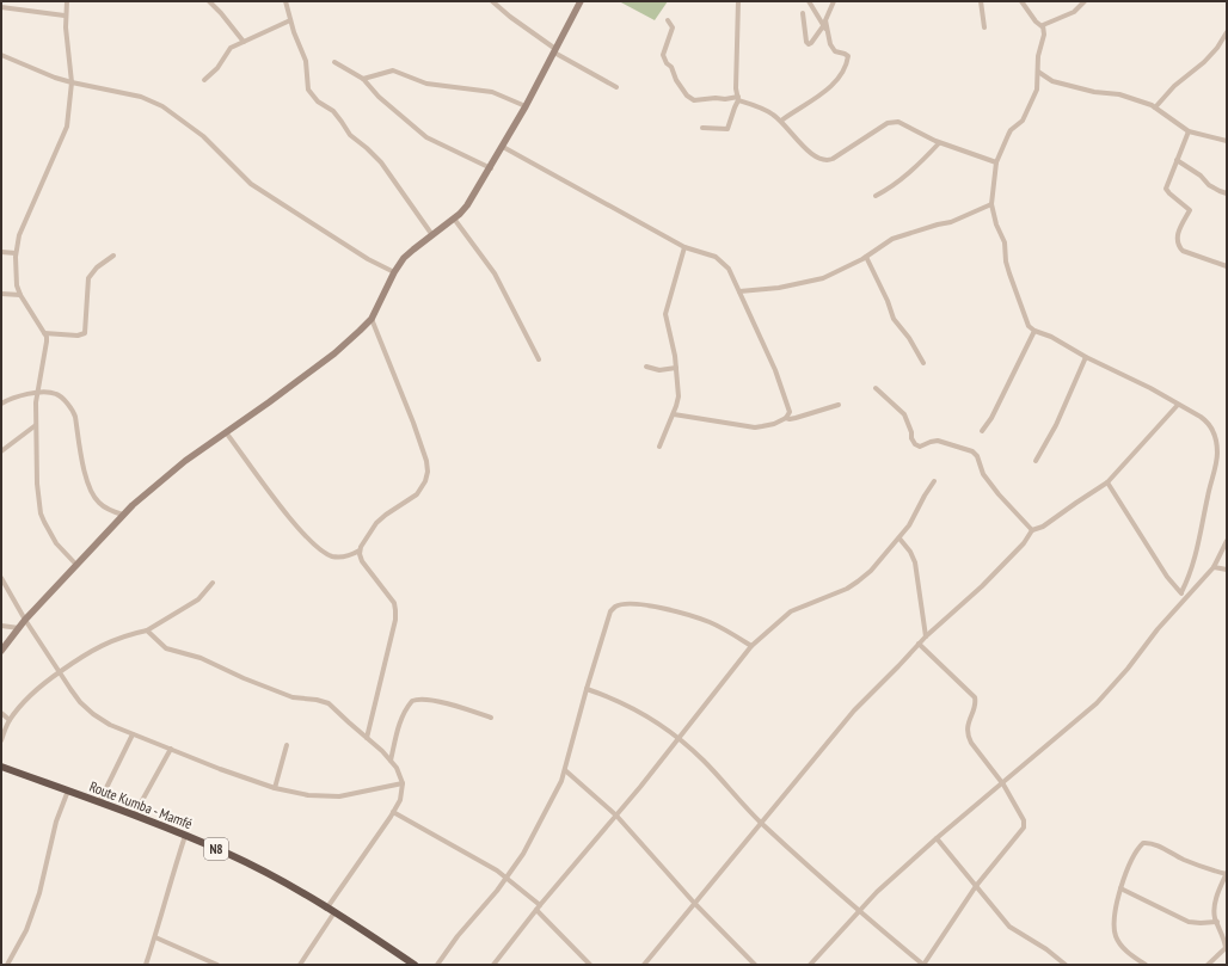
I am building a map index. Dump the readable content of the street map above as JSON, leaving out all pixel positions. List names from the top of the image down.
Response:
{
  "streets": {
    "highway": ["Route Kumba - Mamfé", "N8"]
  }
}
